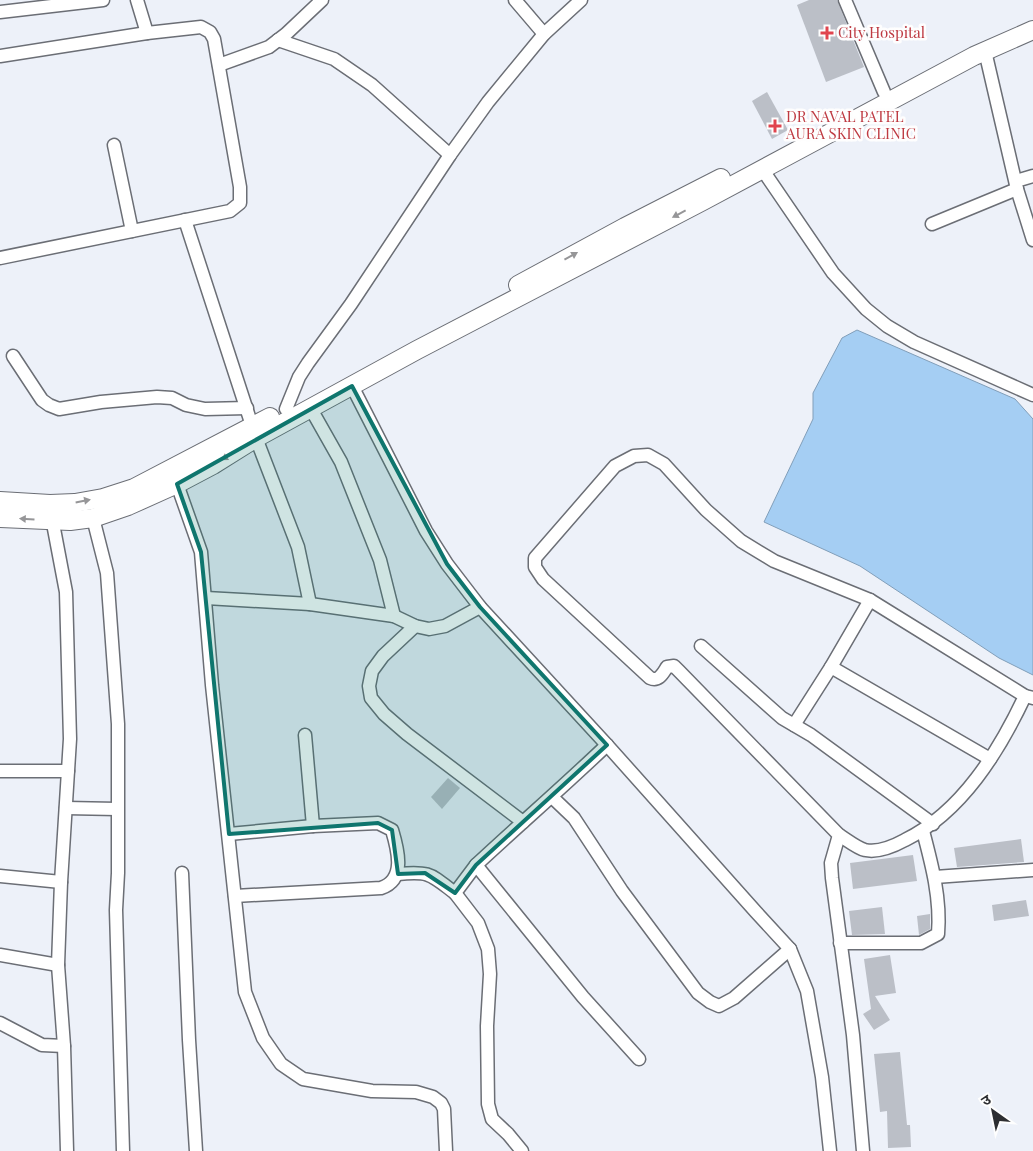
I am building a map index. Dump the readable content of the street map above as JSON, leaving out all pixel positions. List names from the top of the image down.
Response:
{
  "places": {
    "health": ["City Hospital", "DR NAVAL PATEL AURA SKIN CLINIC"]
  },
  "north": "top left"
}
